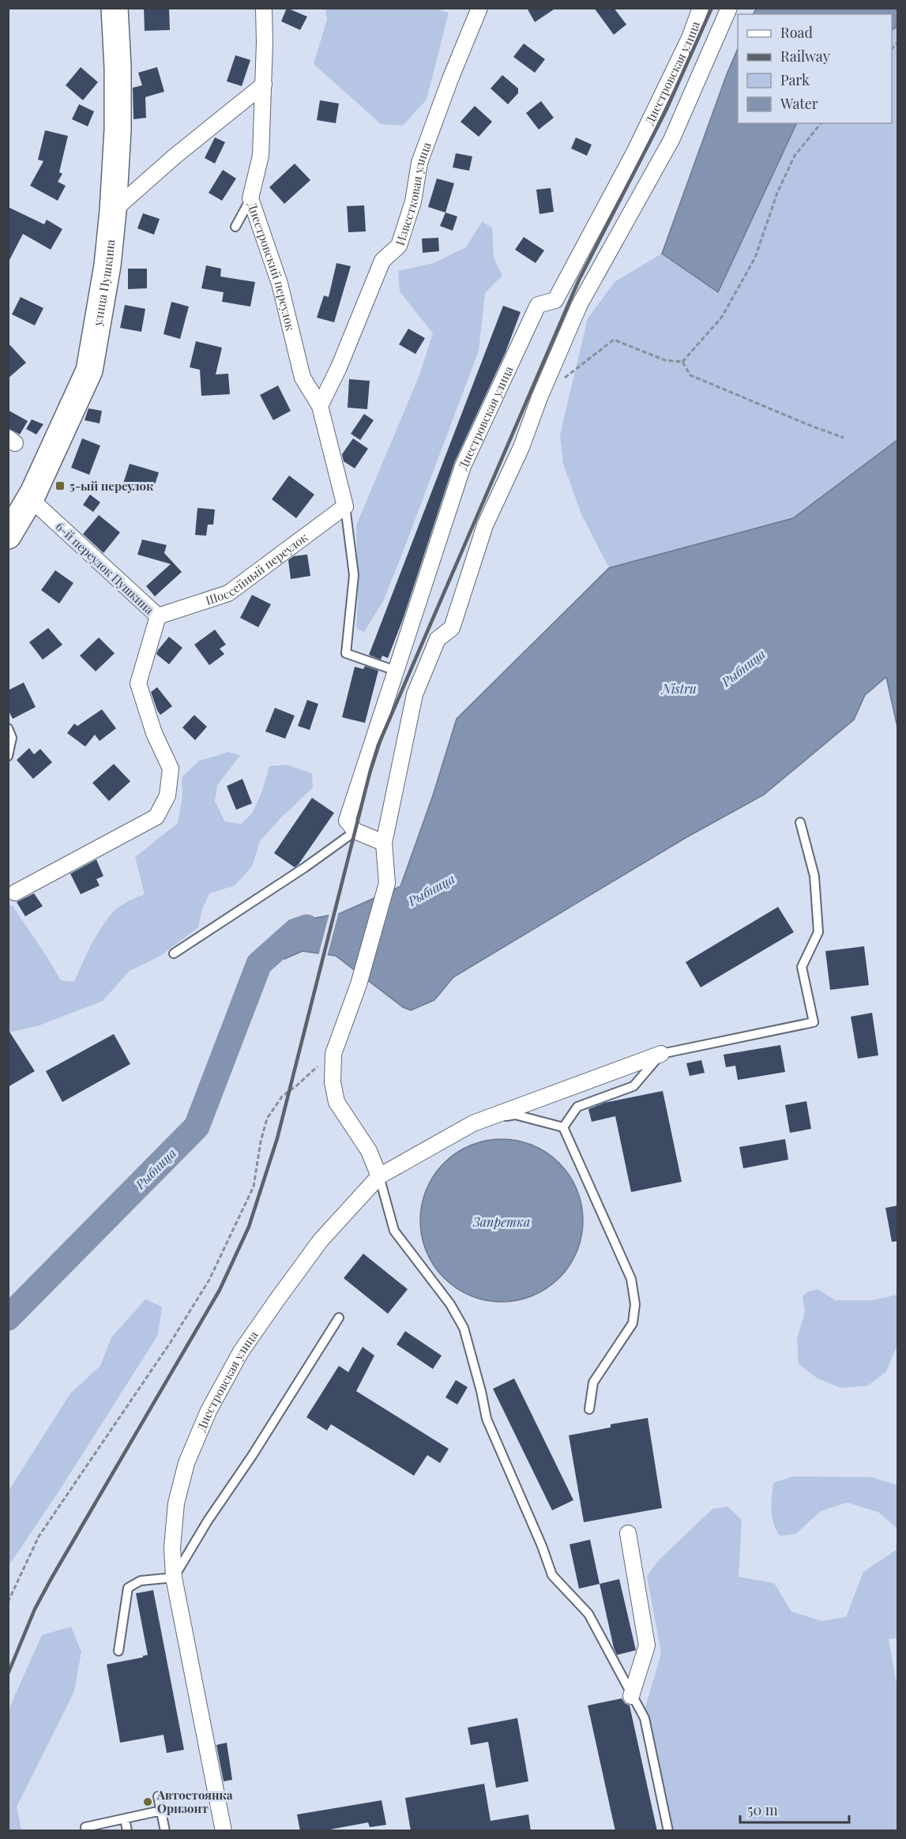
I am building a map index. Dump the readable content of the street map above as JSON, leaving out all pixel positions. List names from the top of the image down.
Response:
{
  "streets": {
    "highway": ["улица Пушкина"],
    "street": [
      "Днестровская улица",
      "Известковая улица",
      "Днестровский переулок",
      "Шоссейный переулок",
      "6-й переулок Пушкина"
    ]
  },
  "crossings": [
    ["Известковая улица", "Днестровский переулок"],
    ["улица Пушкина", "6-й переулок Пушкина"],
    ["Шоссейный переулок", "6-й переулок Пушкина"]
  ],
  "water": ["Рыбница", "Nistru", "Запретка"],
  "places": {
    "transit": ["5-ый переулок"],
    "other": ["Автостоянка Оризонт"]
  },
  "legend": [
    "Road",
    "Railway",
    "Park",
    "Water"
  ],
  "scale_bar": "50 m"
}
